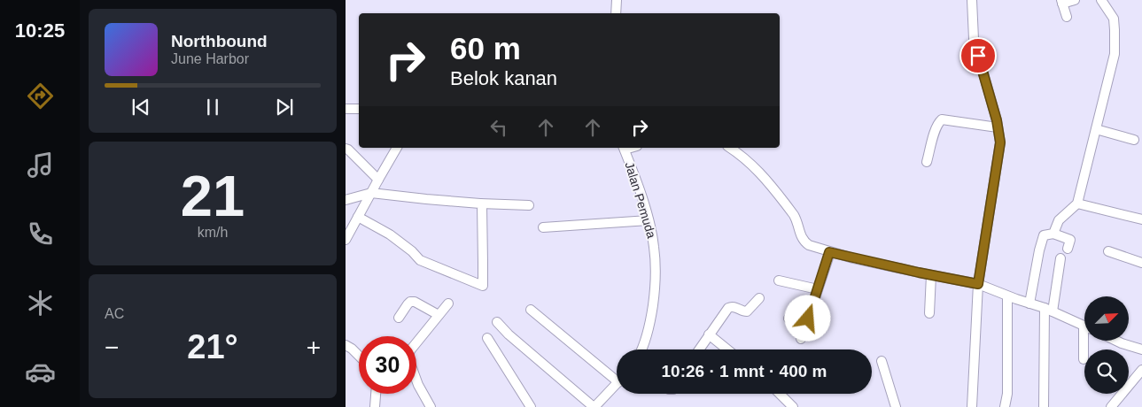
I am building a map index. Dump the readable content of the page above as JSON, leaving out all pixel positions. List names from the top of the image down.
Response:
{
  "streets": {
    "street": ["Jalan Pemuda"]
  },
  "north": "top right",
  "page": {
    "tabs": "10:25",
    "turn": ["60 m", "Belok kanan"],
    "song": ["Northbound", "June Harbor"],
    "tile": [
      ["21", "km/h"],
      "AC"
    ],
    "heat": ["−", "21°", "+"],
    "limit": "30",
    "trip": "10:26 · 1 mnt · 400 m"
  }
}
